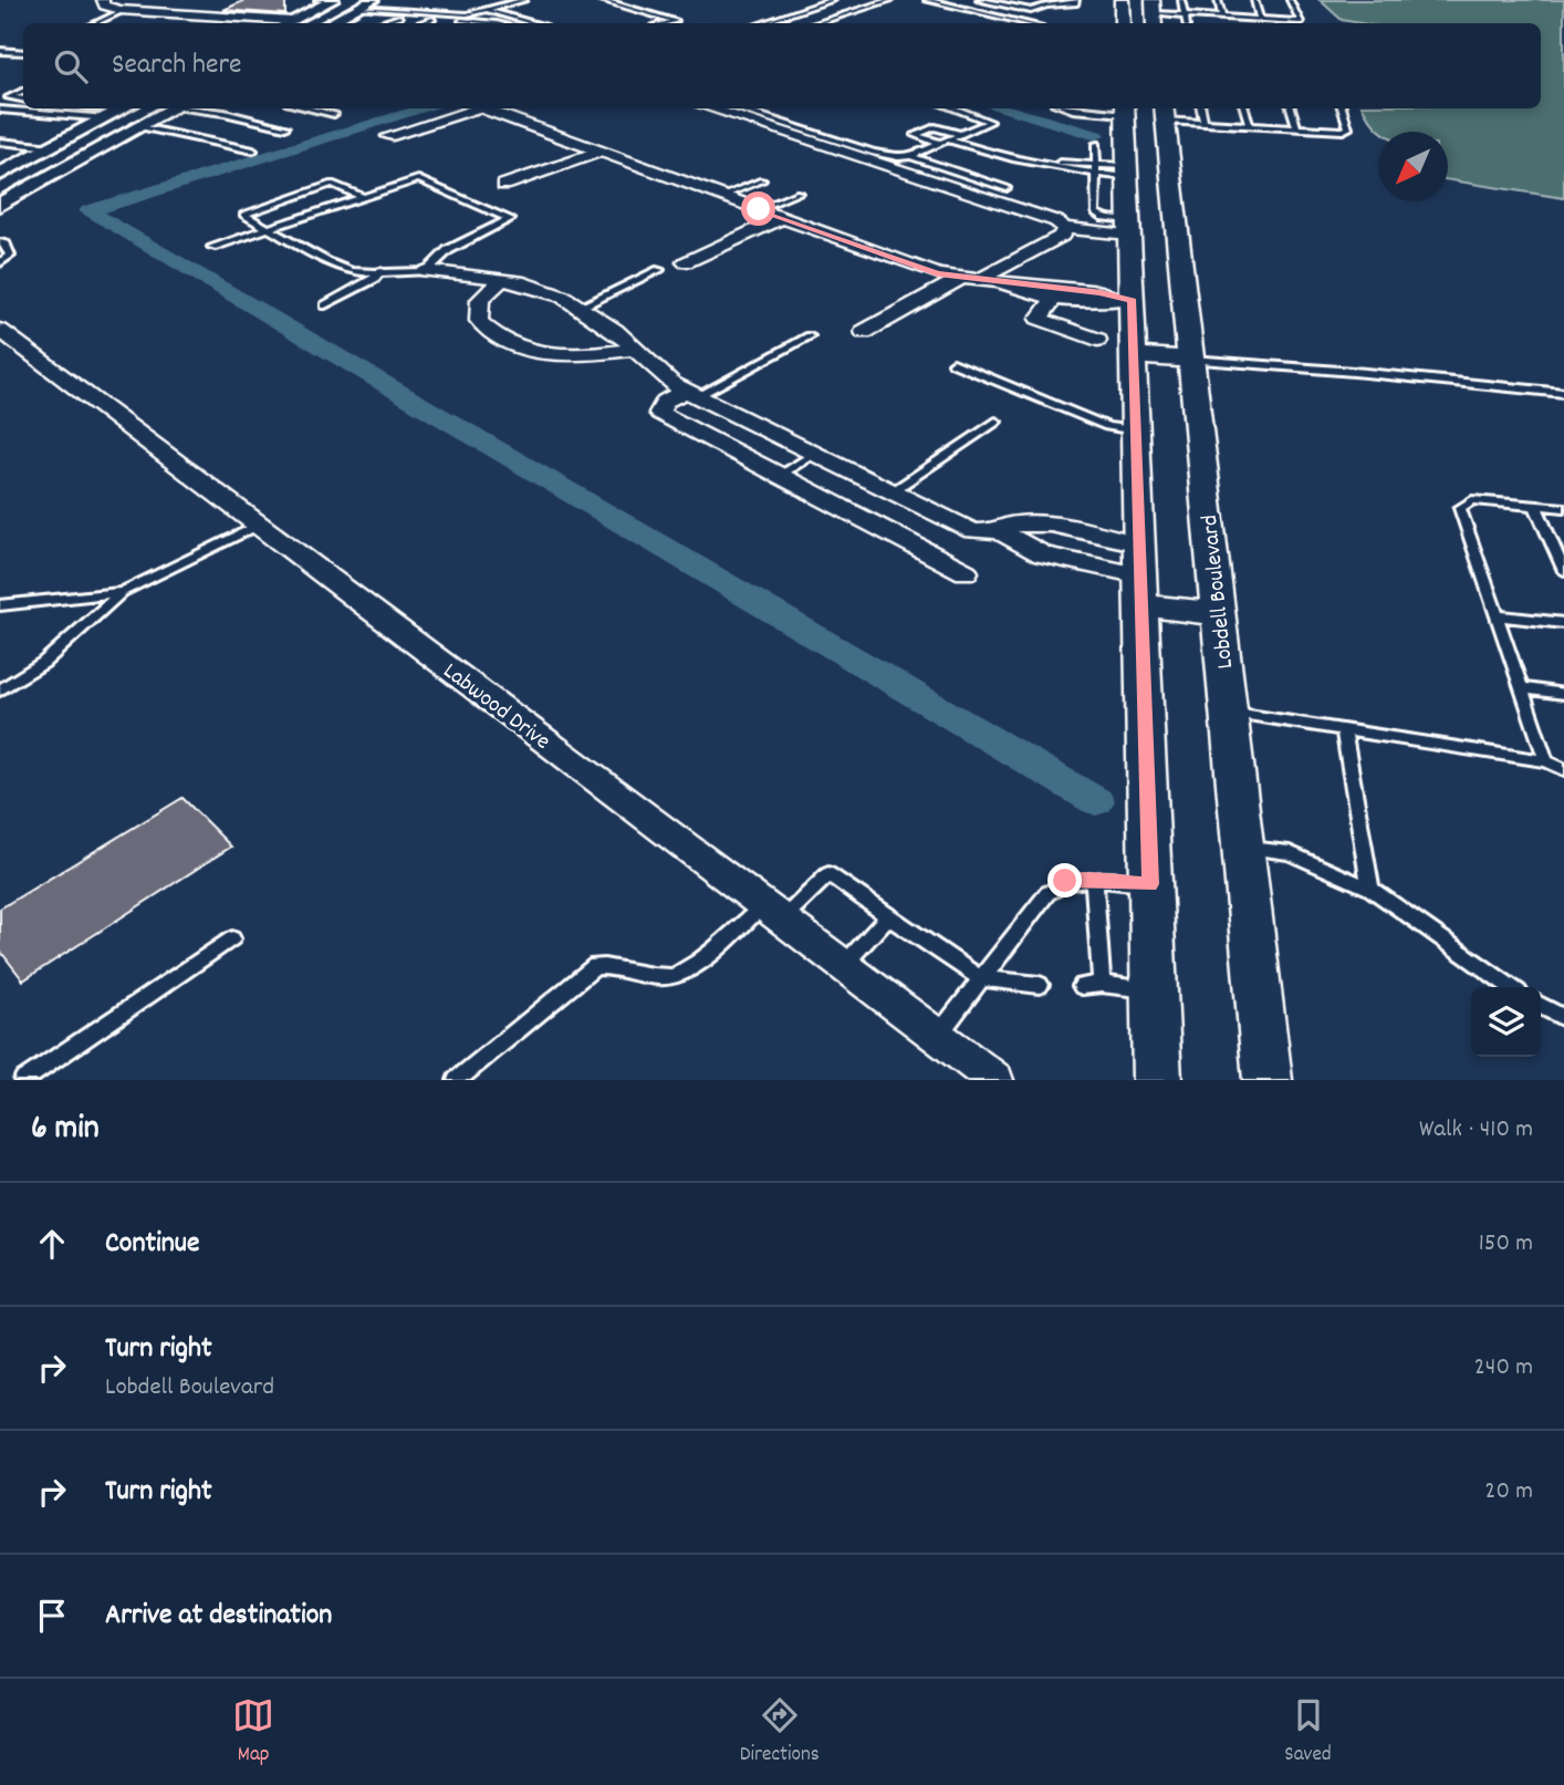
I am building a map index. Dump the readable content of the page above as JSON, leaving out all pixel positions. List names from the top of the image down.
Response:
{
  "streets": {
    "main road": ["Lobdell Boulevard"],
    "street": ["Labwood Drive"]
  },
  "north": "bottom left",
  "page": {
    "search": "Search here",
    "heading": ["6 min", "Walk · 410 m"],
    "list": [
      ["Continue", "150 m"],
      ["Turn right", "Lobdell Boulevard", "240 m"],
      ["Turn right", "20 m"],
      "Arrive at destination"
    ],
    "nav": ["Map", "Directions", "Saved"]
  }
}
